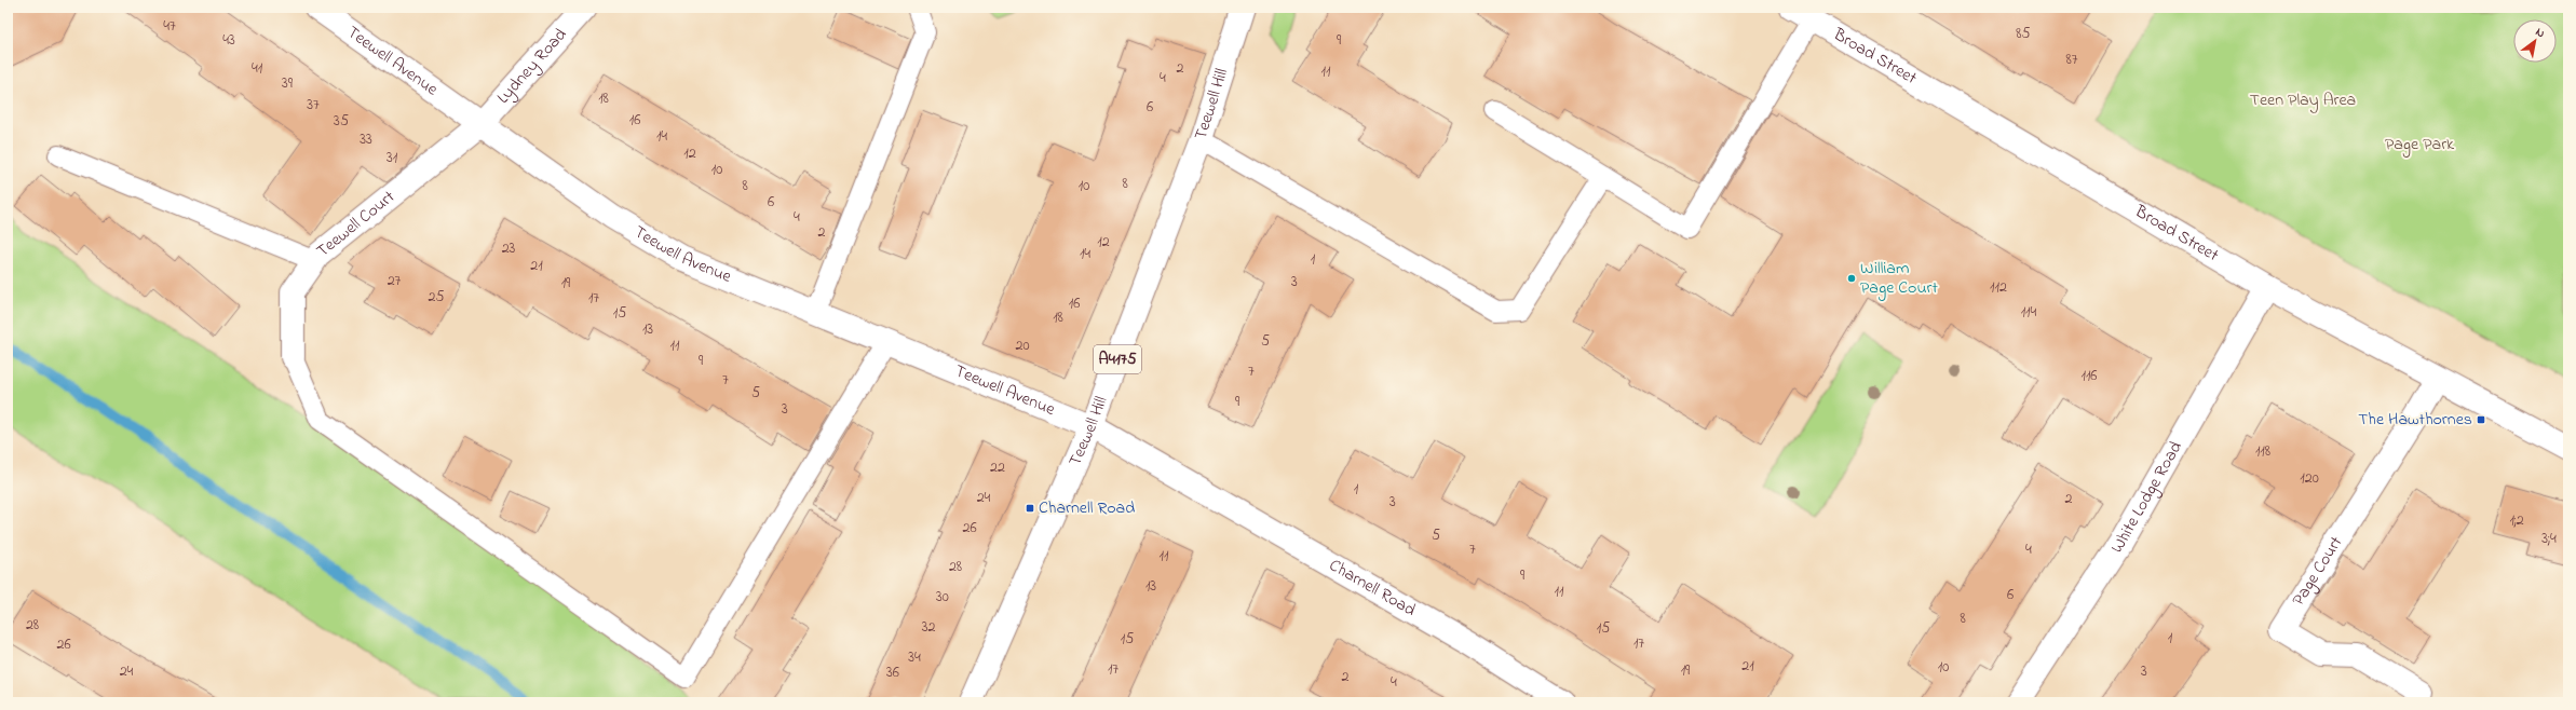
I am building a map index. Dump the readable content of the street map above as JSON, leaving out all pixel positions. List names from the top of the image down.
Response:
{
  "streets": {
    "street": [
      "Broad Street",
      "Teewell Avenue",
      "Lydney Road",
      "Teewell Hill",
      "Teewell Court",
      "A4175",
      "White Lodge Road",
      "Page Court",
      "Charnell Road"
    ]
  },
  "crossings": [
    ["Broad Street", "White Lodge Road"],
    ["Broad Street", "Page Court"],
    ["Teewell Avenue", "Lydney Road"],
    ["Teewell Avenue", "Teewell Hill"],
    ["Teewell Avenue", "Teewell Court"],
    ["Teewell Avenue", "Charnell Road"],
    ["Lydney Road", "Teewell Court"],
    ["Teewell Hill", "Charnell Road"]
  ],
  "parks": ["Teen Play Area", "Page Park"],
  "places": {
    "other": ["William Page Court"],
    "transit": ["The Hawthornes", "Charnell Road"]
  },
  "house_numbers": [
    "47",
    "85",
    "43",
    "9",
    "87",
    "41",
    "2",
    "11",
    "4",
    "39",
    "18",
    "37",
    "6",
    "16",
    "35",
    "14",
    "33",
    "12",
    "31",
    "10",
    "8",
    "8",
    "10",
    "6",
    "4",
    "2",
    "12",
    "23",
    "14",
    "1",
    "21",
    "27",
    "3",
    "19",
    "112",
    "25",
    "17",
    "16",
    "114",
    "15",
    "18",
    "13",
    "5",
    "11",
    "20",
    "9",
    "7",
    "116",
    "7",
    "5",
    "9",
    "3",
    "118",
    "22",
    "120",
    "1",
    "24",
    "2",
    "3",
    "1;2",
    "26",
    "5",
    "3;4",
    "7",
    "4",
    "11",
    "28",
    "9",
    "13",
    "11",
    "6",
    "30",
    "8",
    "28",
    "32",
    "15",
    "1",
    "15",
    "17",
    "26",
    "34",
    "21",
    "10",
    "17",
    "19",
    "24",
    "3",
    "36",
    "2",
    "4"
  ],
  "north": "top right"
}
